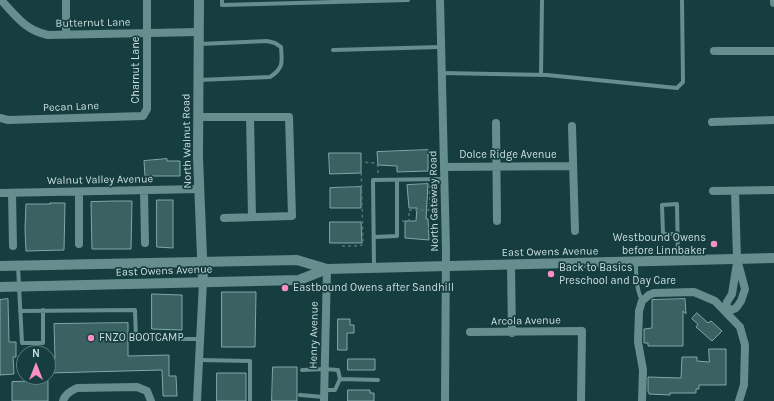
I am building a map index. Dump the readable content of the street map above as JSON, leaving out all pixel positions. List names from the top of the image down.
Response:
{
  "streets": {
    "main road": ["North Walnut Road", "East Owens Avenue"],
    "street": [
      "Butternut Lane",
      "Charnut Lane",
      "Pecan Lane",
      "Dolce Ridge Avenue",
      "Walnut Valley Avenue",
      "North Gateway Road",
      "Arcola Avenue",
      "Henry Avenue"
    ]
  },
  "crossings": [
    ["Butternut Lane", "Charnut Lane"],
    ["Butternut Lane", "North Walnut Road"],
    ["Charnut Lane", "Pecan Lane"],
    ["North Walnut Road", "Walnut Valley Avenue"],
    ["North Walnut Road", "East Owens Avenue"],
    ["Dolce Ridge Avenue", "North Gateway Road"],
    ["North Gateway Road", "East Owens Avenue"],
    ["East Owens Avenue", "Henry Avenue"]
  ],
  "places": [
    "Westbound Owens before Linnbaker",
    "Back to Basics Preschool and Day Care",
    "Eastbound Owens after Sandhill",
    "FNZO BOOTCAMP"
  ],
  "north": "top"
}
